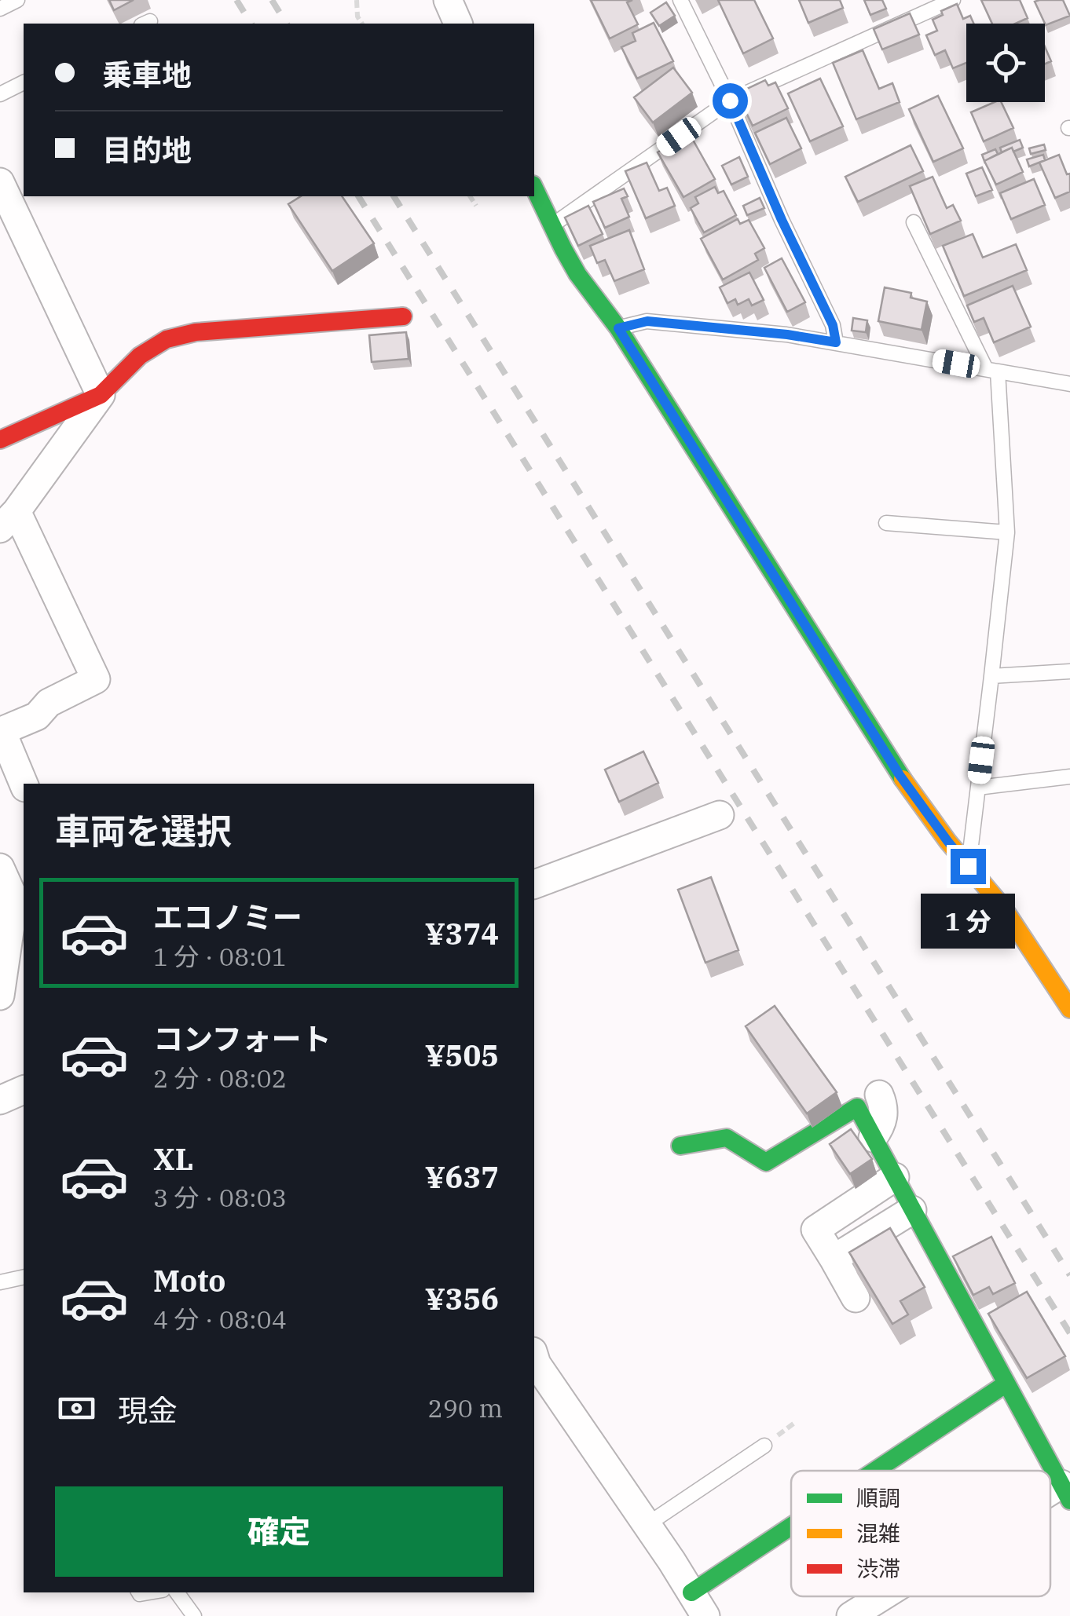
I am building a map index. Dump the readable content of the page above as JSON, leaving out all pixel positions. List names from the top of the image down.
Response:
{
  "legend": ["順調", "混雑", "渋滞"],
  "page": {
    "banner": ["乗車地", "目的地"],
    "heading": "車両を選択",
    "list": [
      {
        "name": "エコノミー",
        "note": "1 分 · 08:01",
        "value": "¥374"
      },
      {
        "name": "コンフォート",
        "note": "2 分 · 08:02",
        "value": "¥505"
      },
      {
        "name": "XL",
        "note": "3 分 · 08:03",
        "value": "¥637"
      },
      {
        "name": "Moto",
        "note": "4 分 · 08:04",
        "value": "¥356"
      }
    ],
    "bubble": "1 分",
    "pay": ["現金", "290 m"],
    "buttons": "確定"
  }
}
